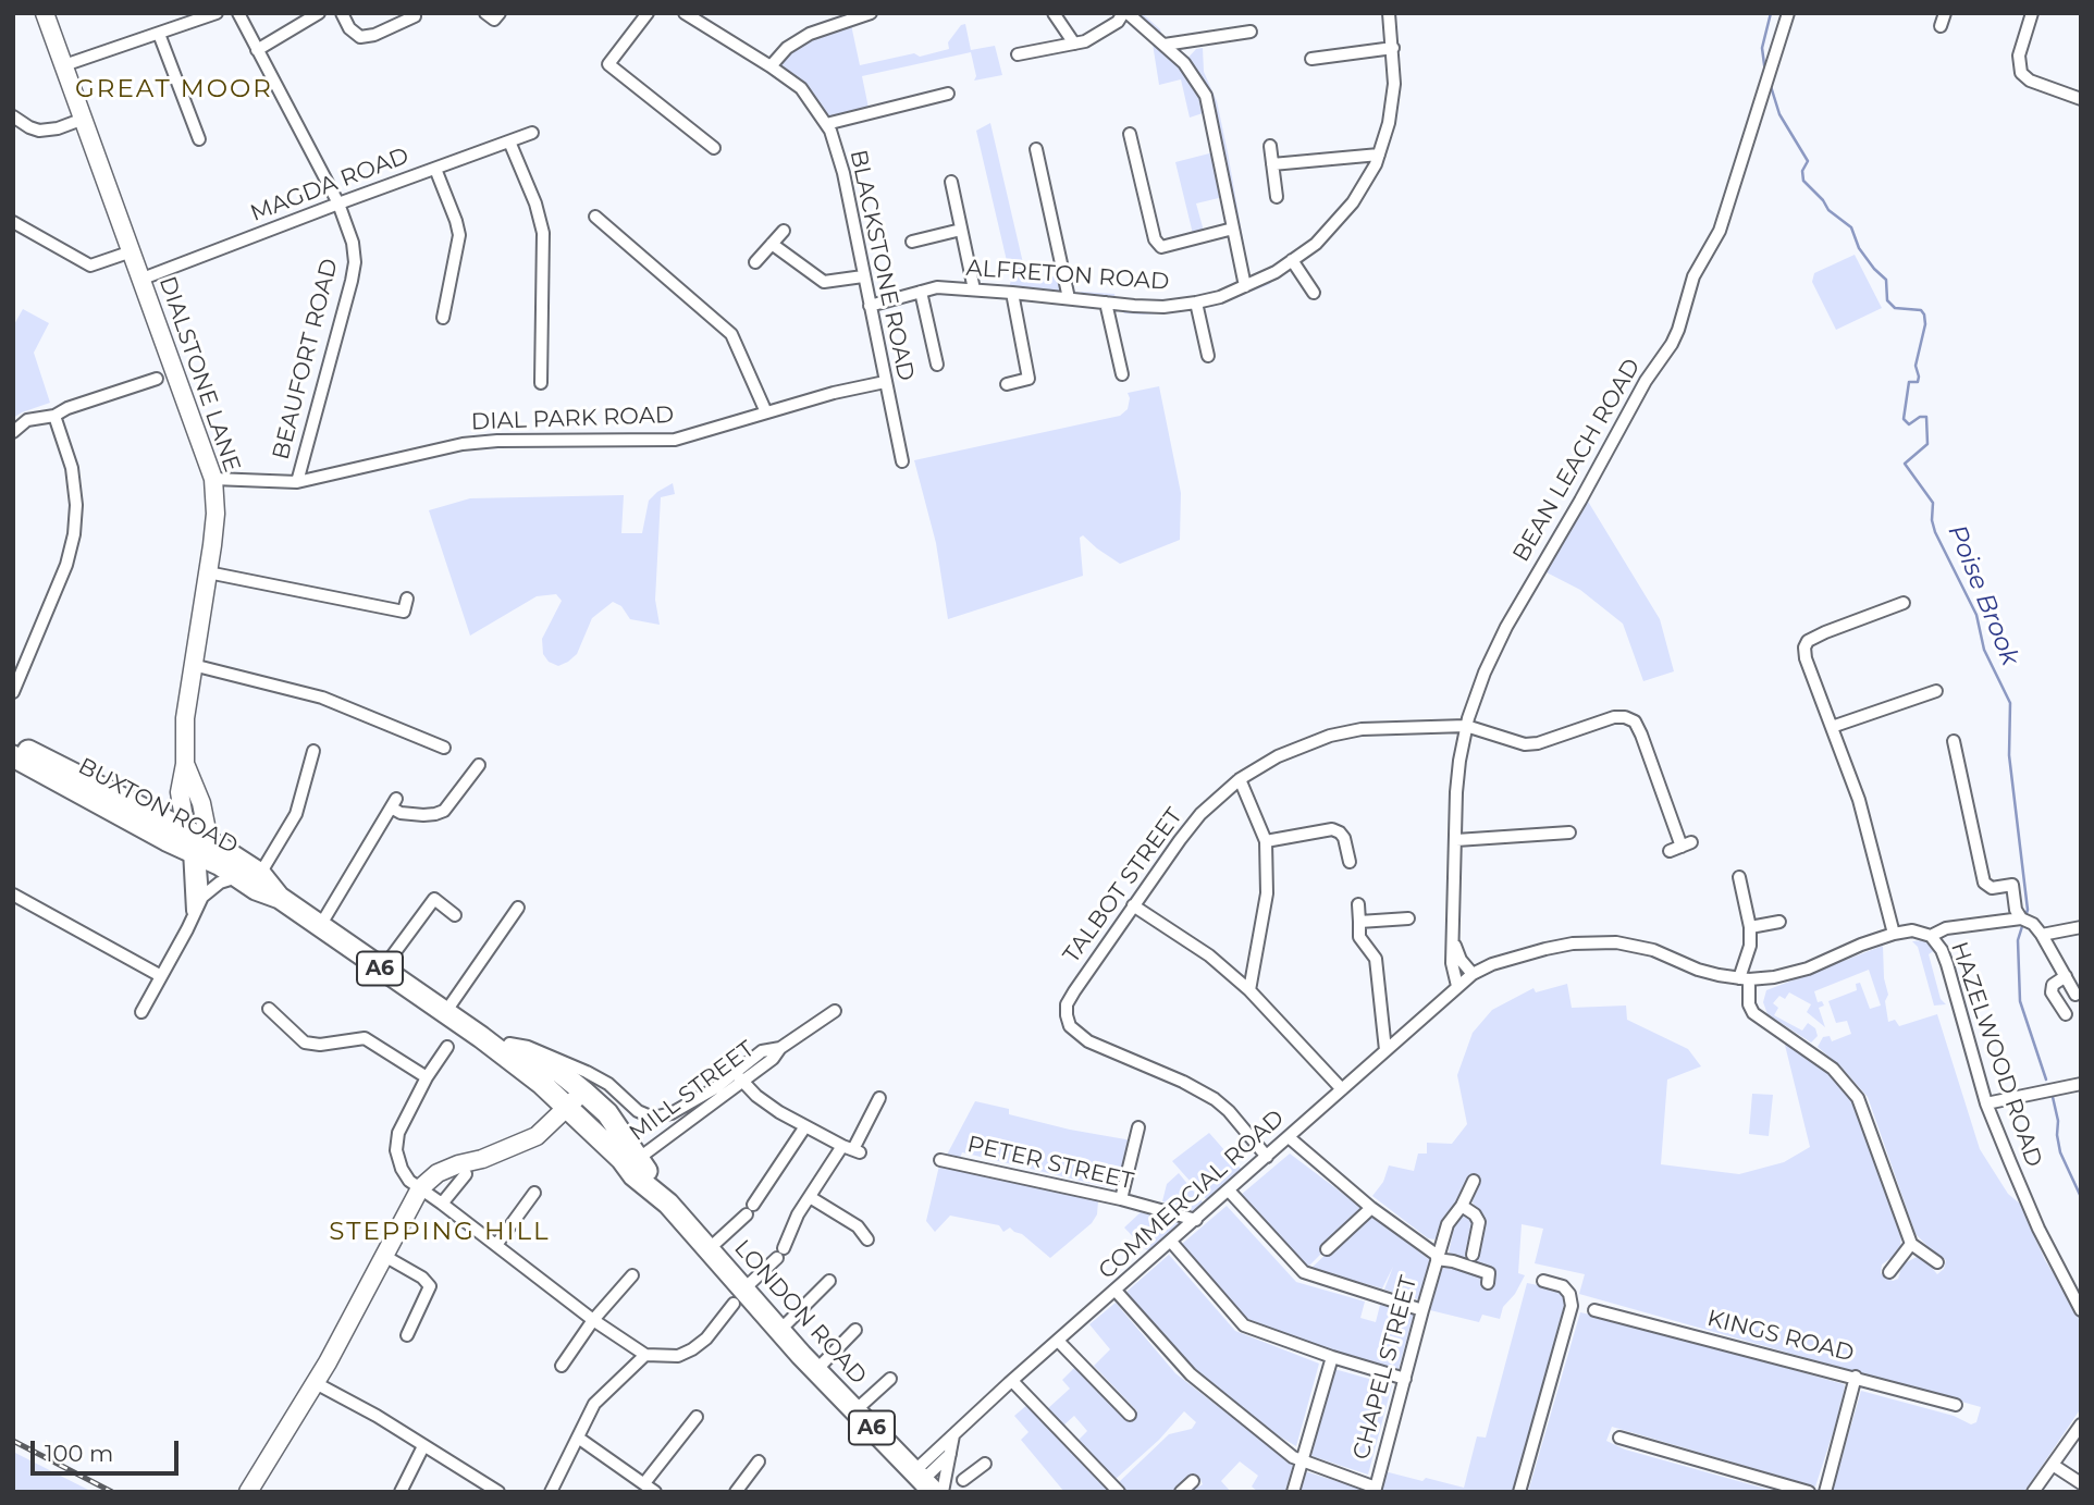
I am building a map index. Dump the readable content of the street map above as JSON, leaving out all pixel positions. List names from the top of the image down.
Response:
{
  "streets": {
    "highway": ["BUXTON ROAD", "A6", "LONDON ROAD"],
    "street": [
      "MAGDA ROAD",
      "BLACKSTONE ROAD",
      "ALFRETON ROAD",
      "BEAUFORT ROAD",
      "DIALSTONE LANE",
      "DIAL PARK ROAD",
      "BEAN LEACH ROAD",
      "TALBOT STREET",
      "HAZELWOOD ROAD",
      "MILL STREET",
      "PETER STREET",
      "COMMERCIAL ROAD",
      "KINGS ROAD",
      "CHAPEL STREET"
    ]
  },
  "crossings": [
    ["MAGDA ROAD", "BEAUFORT ROAD"],
    ["MAGDA ROAD", "DIALSTONE LANE"],
    ["BLACKSTONE ROAD", "ALFRETON ROAD"],
    ["BLACKSTONE ROAD", "DIAL PARK ROAD"],
    ["BEAUFORT ROAD", "DIAL PARK ROAD"],
    ["DIALSTONE LANE", "DIAL PARK ROAD"],
    ["DIALSTONE LANE", "BUXTON ROAD"],
    ["BEAN LEACH ROAD", "TALBOT STREET"],
    ["BEAN LEACH ROAD", "COMMERCIAL ROAD"],
    ["BUXTON ROAD", "MILL STREET"],
    ["BUXTON ROAD", "LONDON ROAD"],
    ["TALBOT STREET", "COMMERCIAL ROAD"],
    ["MILL STREET", "LONDON ROAD"],
    ["PETER STREET", "COMMERCIAL ROAD"],
    ["COMMERCIAL ROAD", "LONDON ROAD"]
  ],
  "districts": ["GREAT MOOR", "STEPPING HILL"],
  "water": ["Poise Brook"],
  "scale_bar": "100 m"
}
